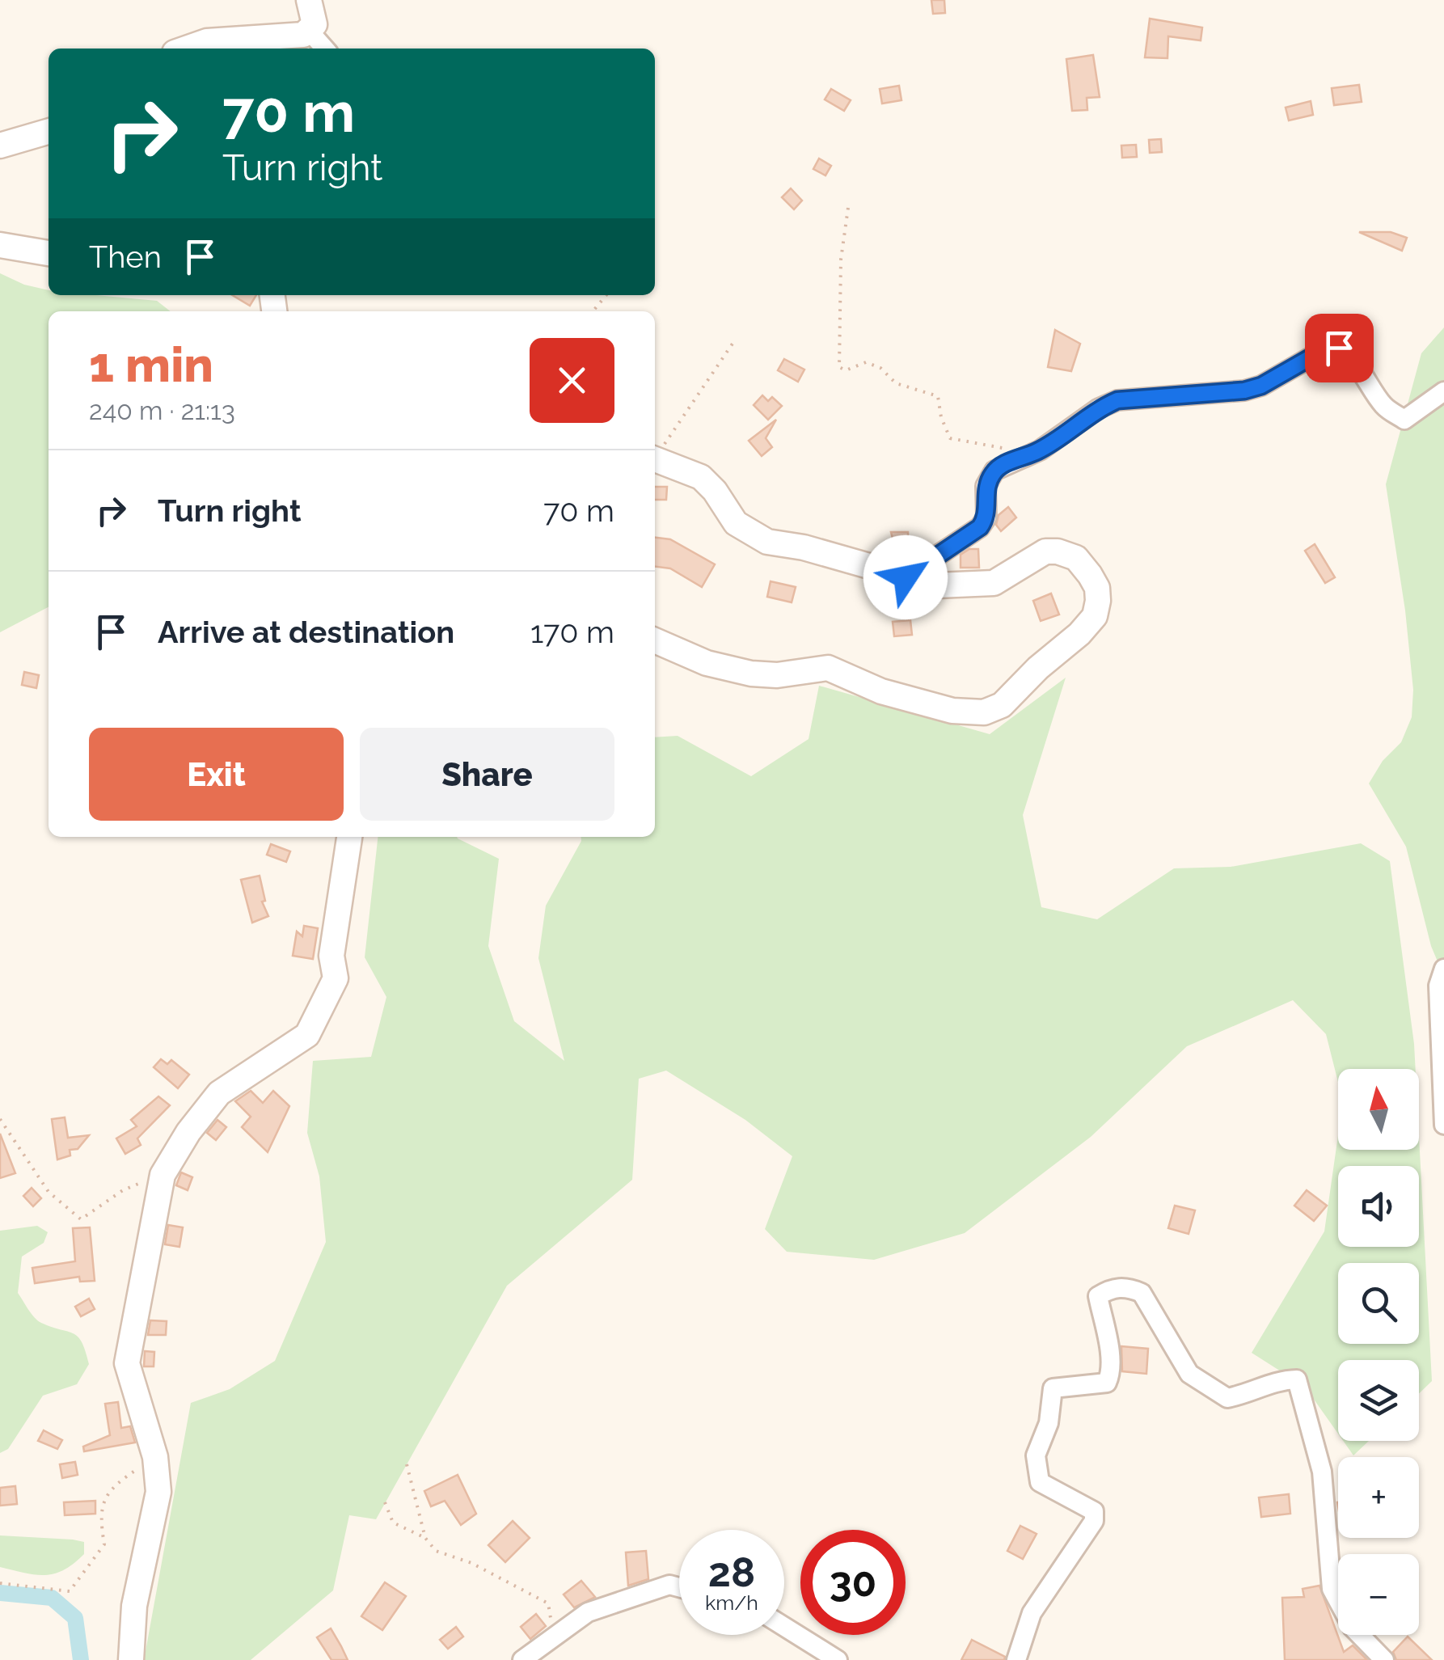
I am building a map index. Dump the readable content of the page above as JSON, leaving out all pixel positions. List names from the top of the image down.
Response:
{
  "north": "top",
  "page": {
    "turn": ["70 m", "Turn right"],
    "then": "Then",
    "heading": ["1 min", "240 m · 21:13"],
    "list": [
      {
        "name": "Turn right",
        "value": "70 m"
      },
      {
        "name": "Arrive at destination",
        "value": "170 m"
      }
    ],
    "buttons": ["Exit", "Share"],
    "map_buttons": ["+", "−"],
    "speed": "28 km/h",
    "limit": "30"
  }
}
